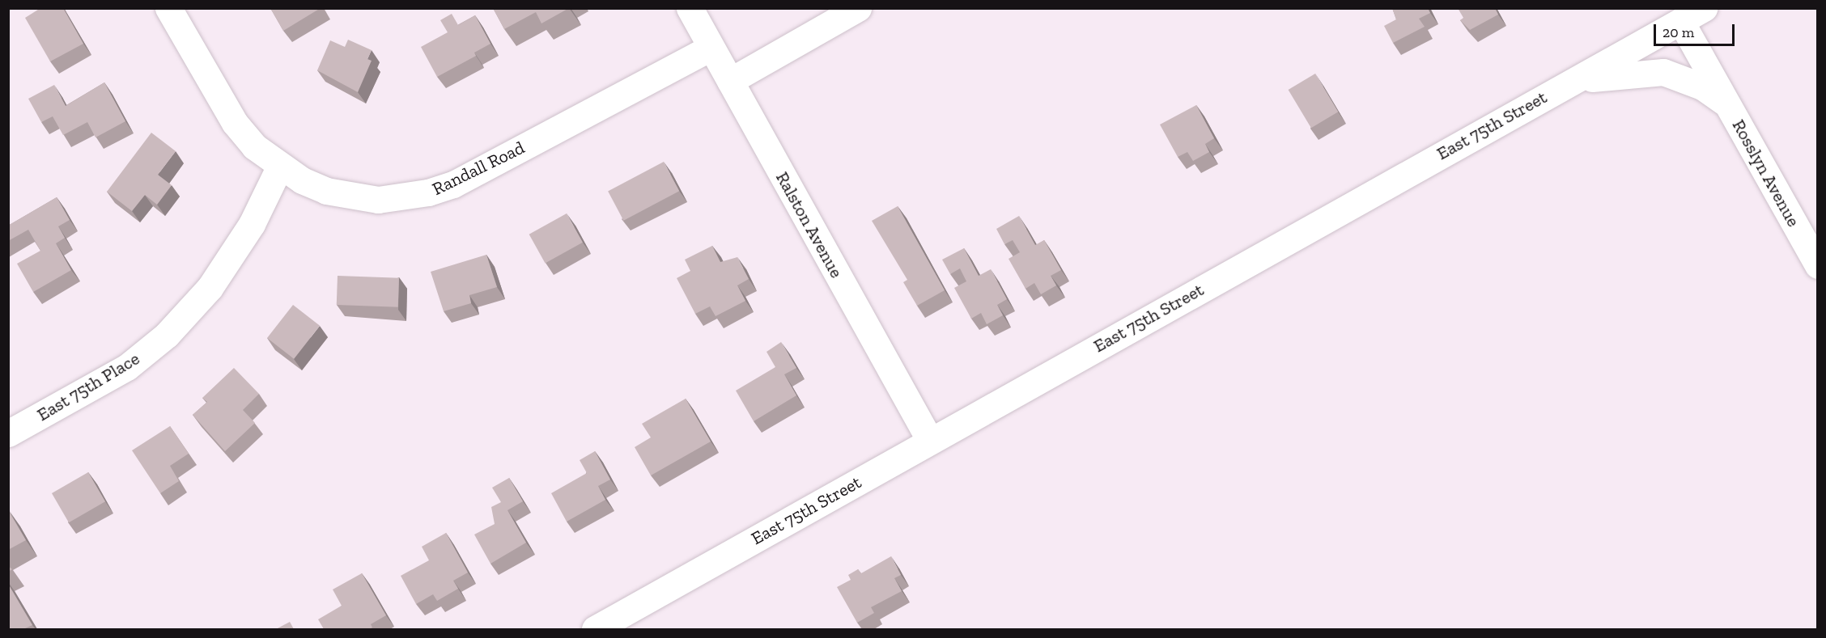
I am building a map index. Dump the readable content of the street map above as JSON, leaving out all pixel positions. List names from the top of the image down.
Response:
{
  "streets": {
    "street": [
      "East 75th Street",
      "Randall Road",
      "Rosslyn Avenue",
      "Ralston Avenue",
      "East 75th Place"
    ]
  },
  "crossings": [
    ["East 75th Street", "Rosslyn Avenue"],
    ["East 75th Street", "Ralston Avenue"],
    ["Randall Road", "Ralston Avenue"],
    ["Randall Road", "East 75th Place"]
  ],
  "scale_bar": "20 m"
}
